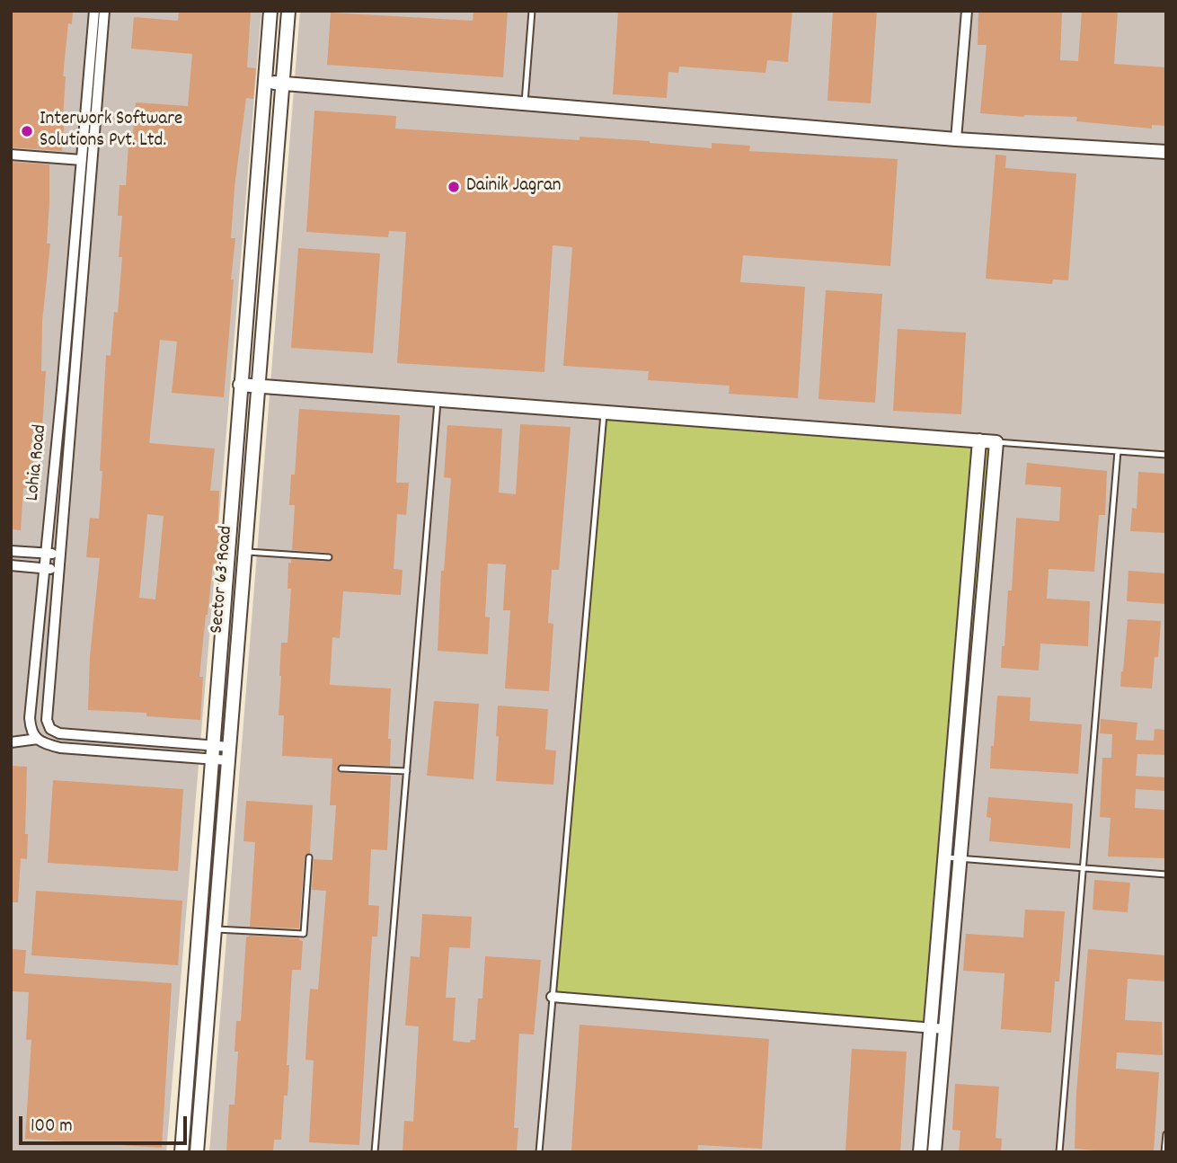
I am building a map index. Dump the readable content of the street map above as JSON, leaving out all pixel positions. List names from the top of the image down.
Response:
{
  "streets": {
    "street": ["Lohia Road", "Sector 63 Road"]
  },
  "crossings": [
    ["Lohia Road", "Sector 63 Road"]
  ],
  "places": ["Interwork Software Solutions Pvt. Ltd.", "Dainik Jagran"],
  "scale_bar": "100 m"
}
